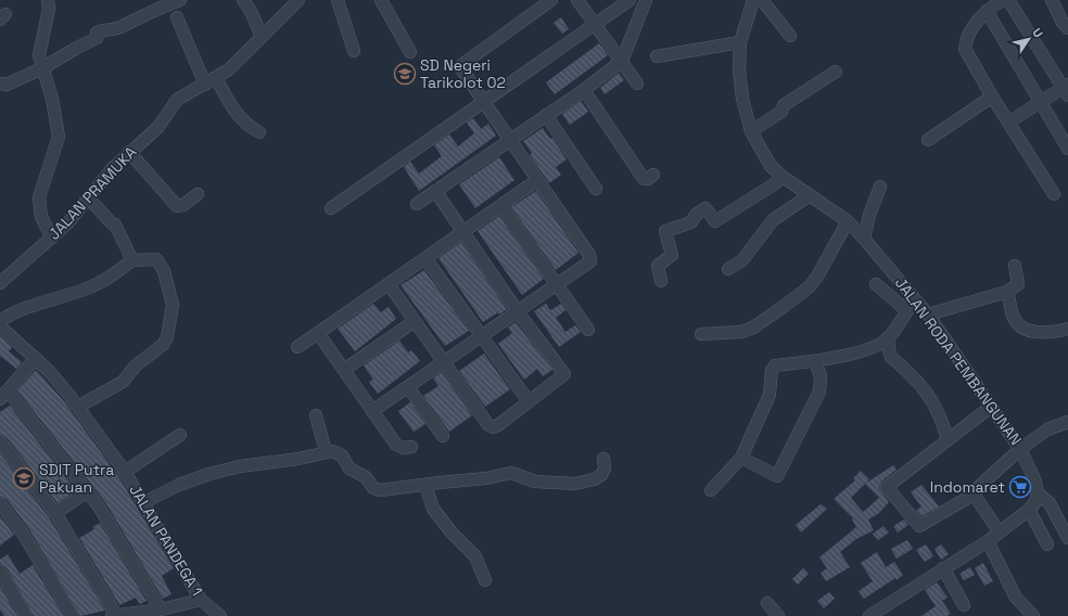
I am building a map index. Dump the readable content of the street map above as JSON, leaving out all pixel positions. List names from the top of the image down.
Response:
{
  "streets": {
    "street": ["JALAN PRAMUKA", "JALAN RODA PEMBANGUNAN", "JALAN PANDEGA 1"]
  },
  "places": {
    "school or university": ["SD Negeri Tarikolot 02", "SDIT Putra Pakuan"],
    "supermarket": ["Indomaret"]
  },
  "north": "top right"
}
